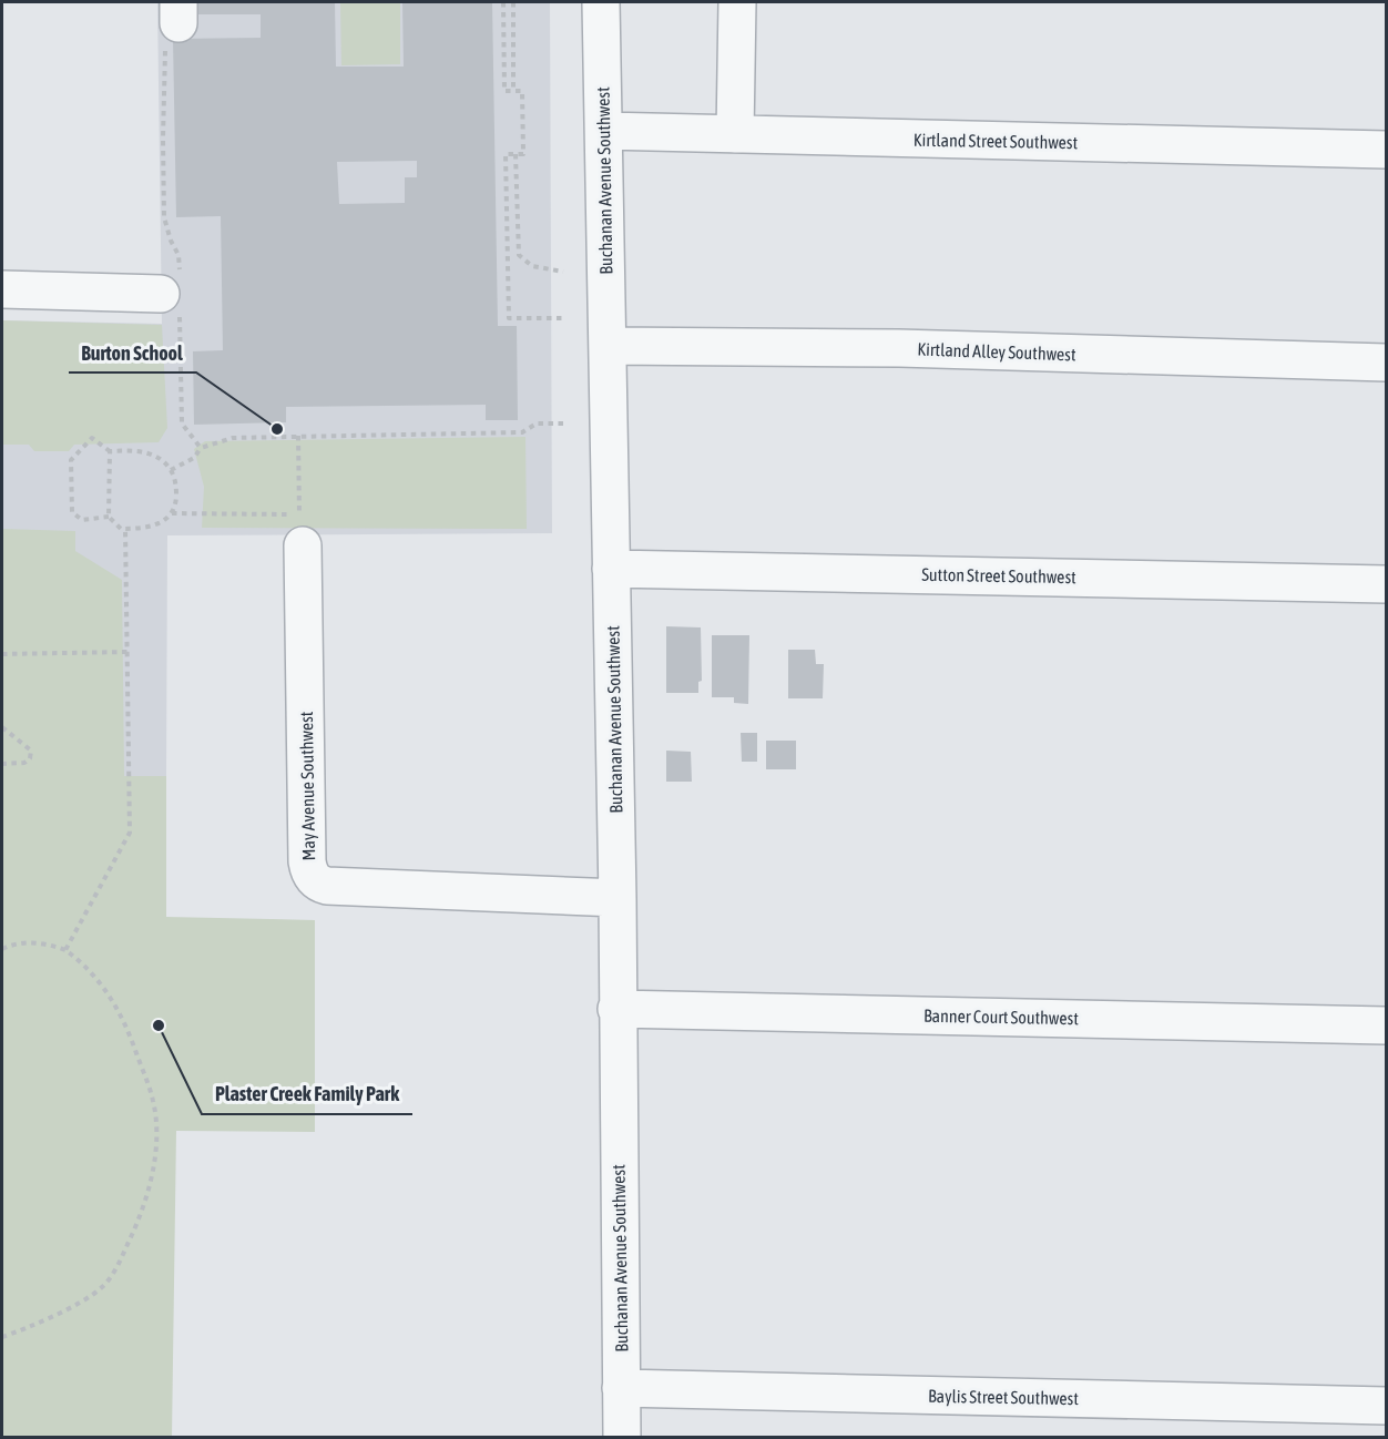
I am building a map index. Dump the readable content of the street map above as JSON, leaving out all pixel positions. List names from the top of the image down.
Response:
{
  "streets": {
    "street": [
      "Kirtland Street Southwest",
      "Buchanan Avenue Southwest",
      "Kirtland Alley Southwest",
      "Sutton Street Southwest",
      "May Avenue Southwest",
      "Banner Court Southwest",
      "Baylis Street Southwest"
    ]
  },
  "crossings": [
    ["Kirtland Street Southwest", "Buchanan Avenue Southwest"],
    ["Buchanan Avenue Southwest", "Kirtland Alley Southwest"],
    ["Buchanan Avenue Southwest", "Sutton Street Southwest"],
    ["Buchanan Avenue Southwest", "May Avenue Southwest"],
    ["Buchanan Avenue Southwest", "Banner Court Southwest"],
    ["Buchanan Avenue Southwest", "Baylis Street Southwest"]
  ],
  "places": ["Burton School", "Plaster Creek Family Park"]
}
